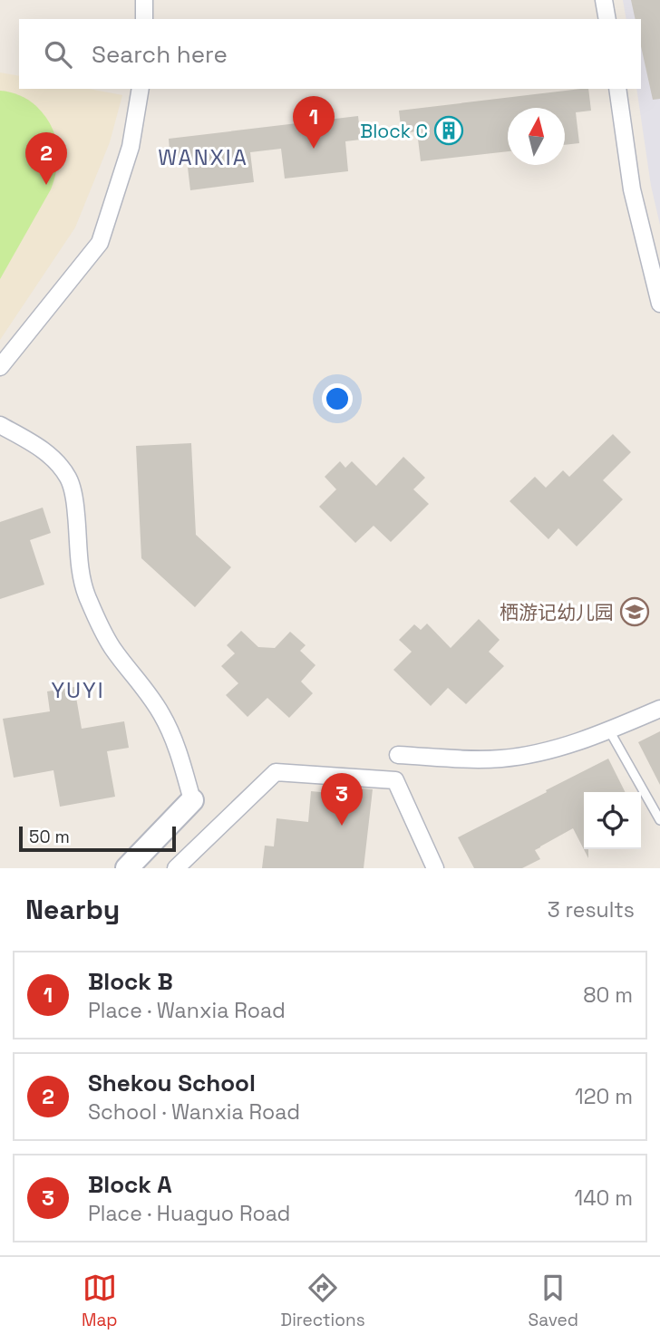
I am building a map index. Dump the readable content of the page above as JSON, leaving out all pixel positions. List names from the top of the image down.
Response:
{
  "districts": ["WANXIA", "YUYI"],
  "places": {
    "building": ["Block C"],
    "school or university": ["栖游记幼儿园"]
  },
  "scale_bar": "50 m",
  "north": "top",
  "page": {
    "search": "Search here",
    "pins": ["1", "2", "3"],
    "scale": "50 m",
    "heading": ["Nearby", "3 results"],
    "list": [
      {
        "mark": "1",
        "name": "Block B",
        "note": "Place · Wanxia Road",
        "value": "80 m"
      },
      {
        "mark": "2",
        "name": "Shekou School",
        "note": "School · Wanxia Road",
        "value": "120 m"
      },
      {
        "mark": "3",
        "name": "Block A",
        "note": "Place · Huaguo Road",
        "value": "140 m"
      }
    ],
    "nav": ["Map", "Directions", "Saved"]
  }
}
